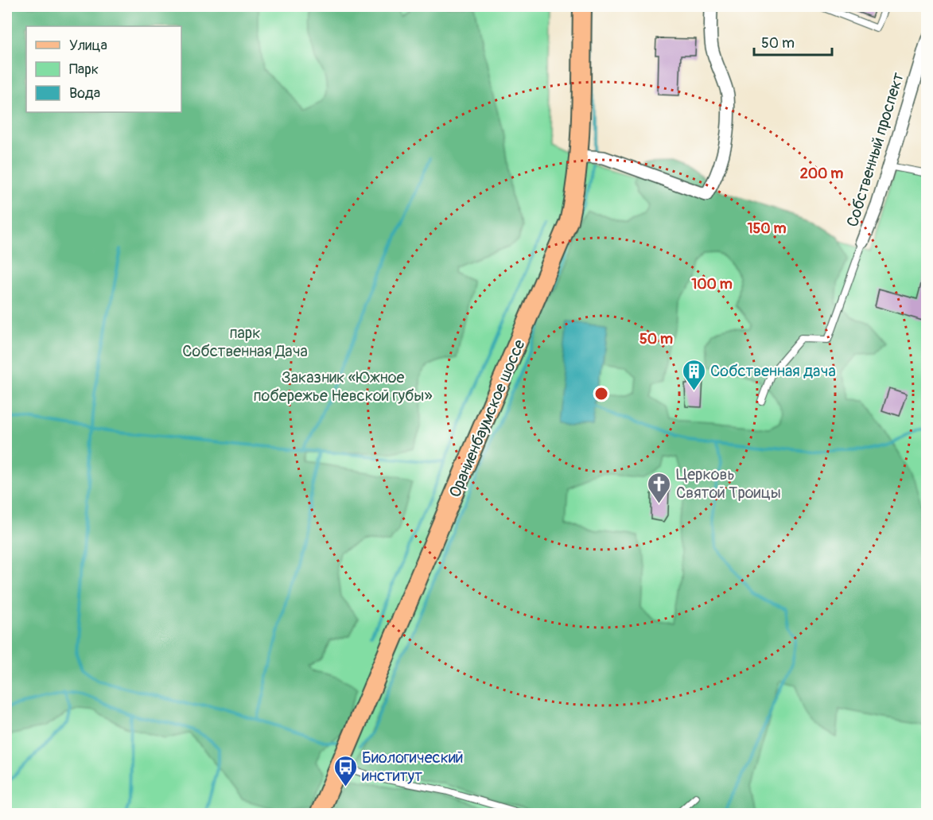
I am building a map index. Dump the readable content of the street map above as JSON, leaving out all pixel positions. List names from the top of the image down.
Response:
{
  "streets": {
    "main road": ["Ораниенбаумское шоссе"],
    "street": ["Собственный проспект"]
  },
  "parks": ["парк Собственная Дача", "Заказник «Южное побережье Невской губы»"],
  "places": {
    "building": ["Собственная дача"],
    "church": ["Церковь Святой Троицы"],
    "bus stop": ["Биологический институт"]
  },
  "legend": ["Улица", "Парк", "Вода"],
  "scale_bar": "50 m",
  "rings": [
    "200 m",
    "150 m",
    "100 m",
    "50 m"
  ]
}
